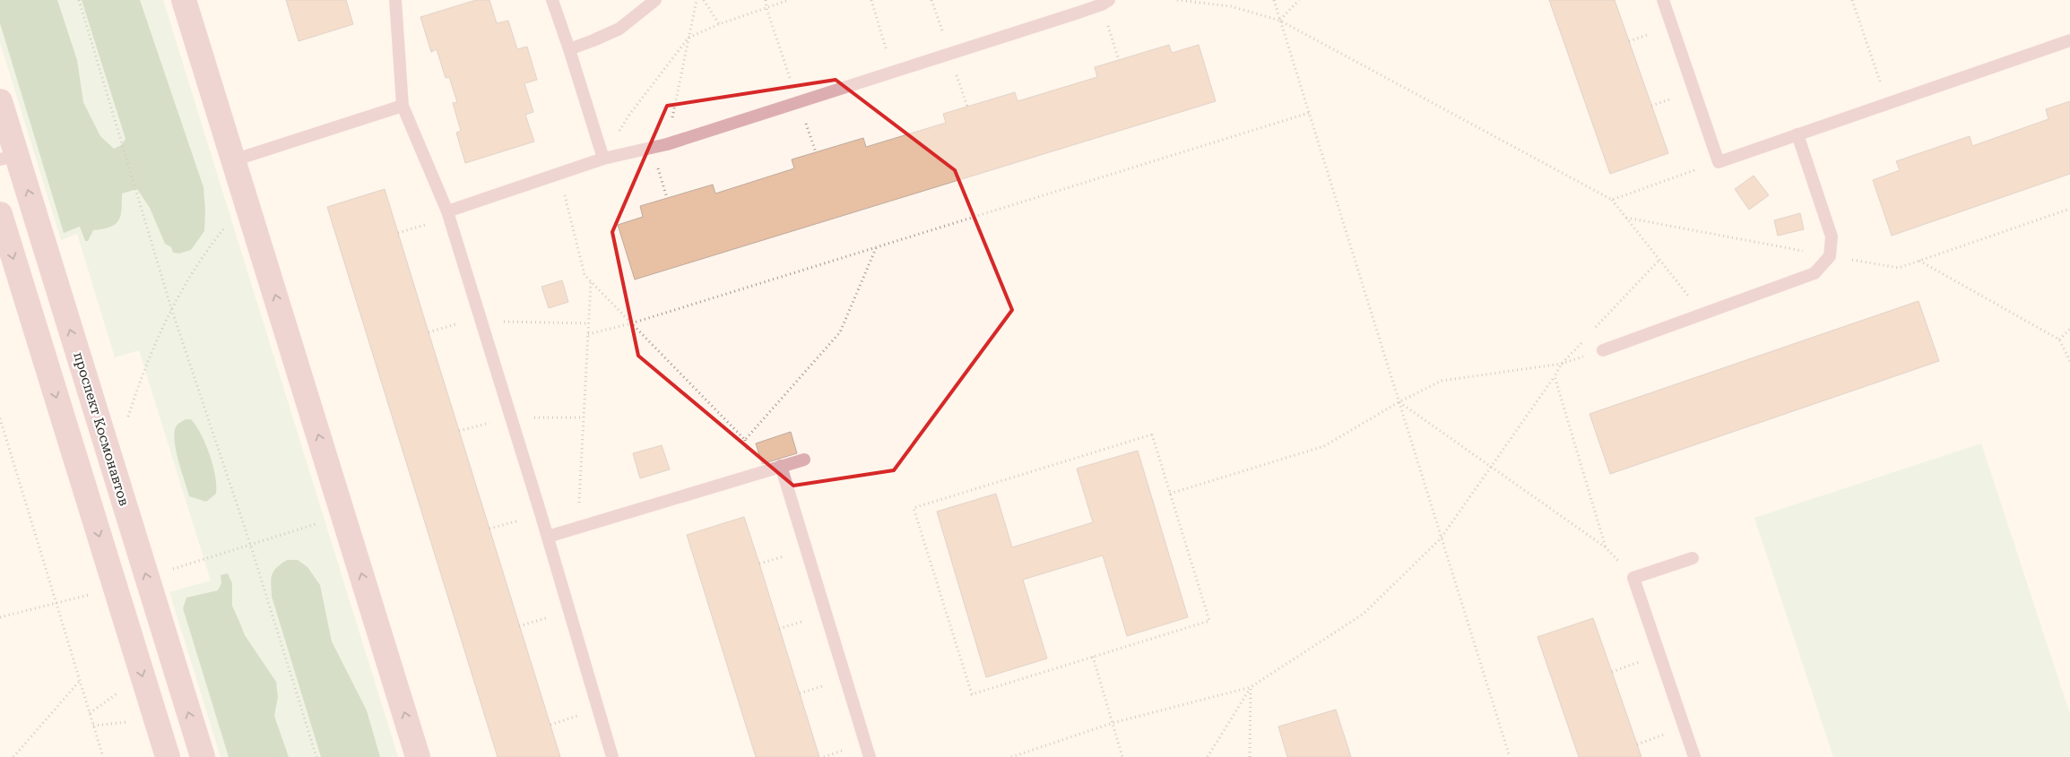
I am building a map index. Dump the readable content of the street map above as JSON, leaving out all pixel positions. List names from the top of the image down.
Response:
{
  "streets": {
    "street": ["проспект Космонавтов"]
  }
}
